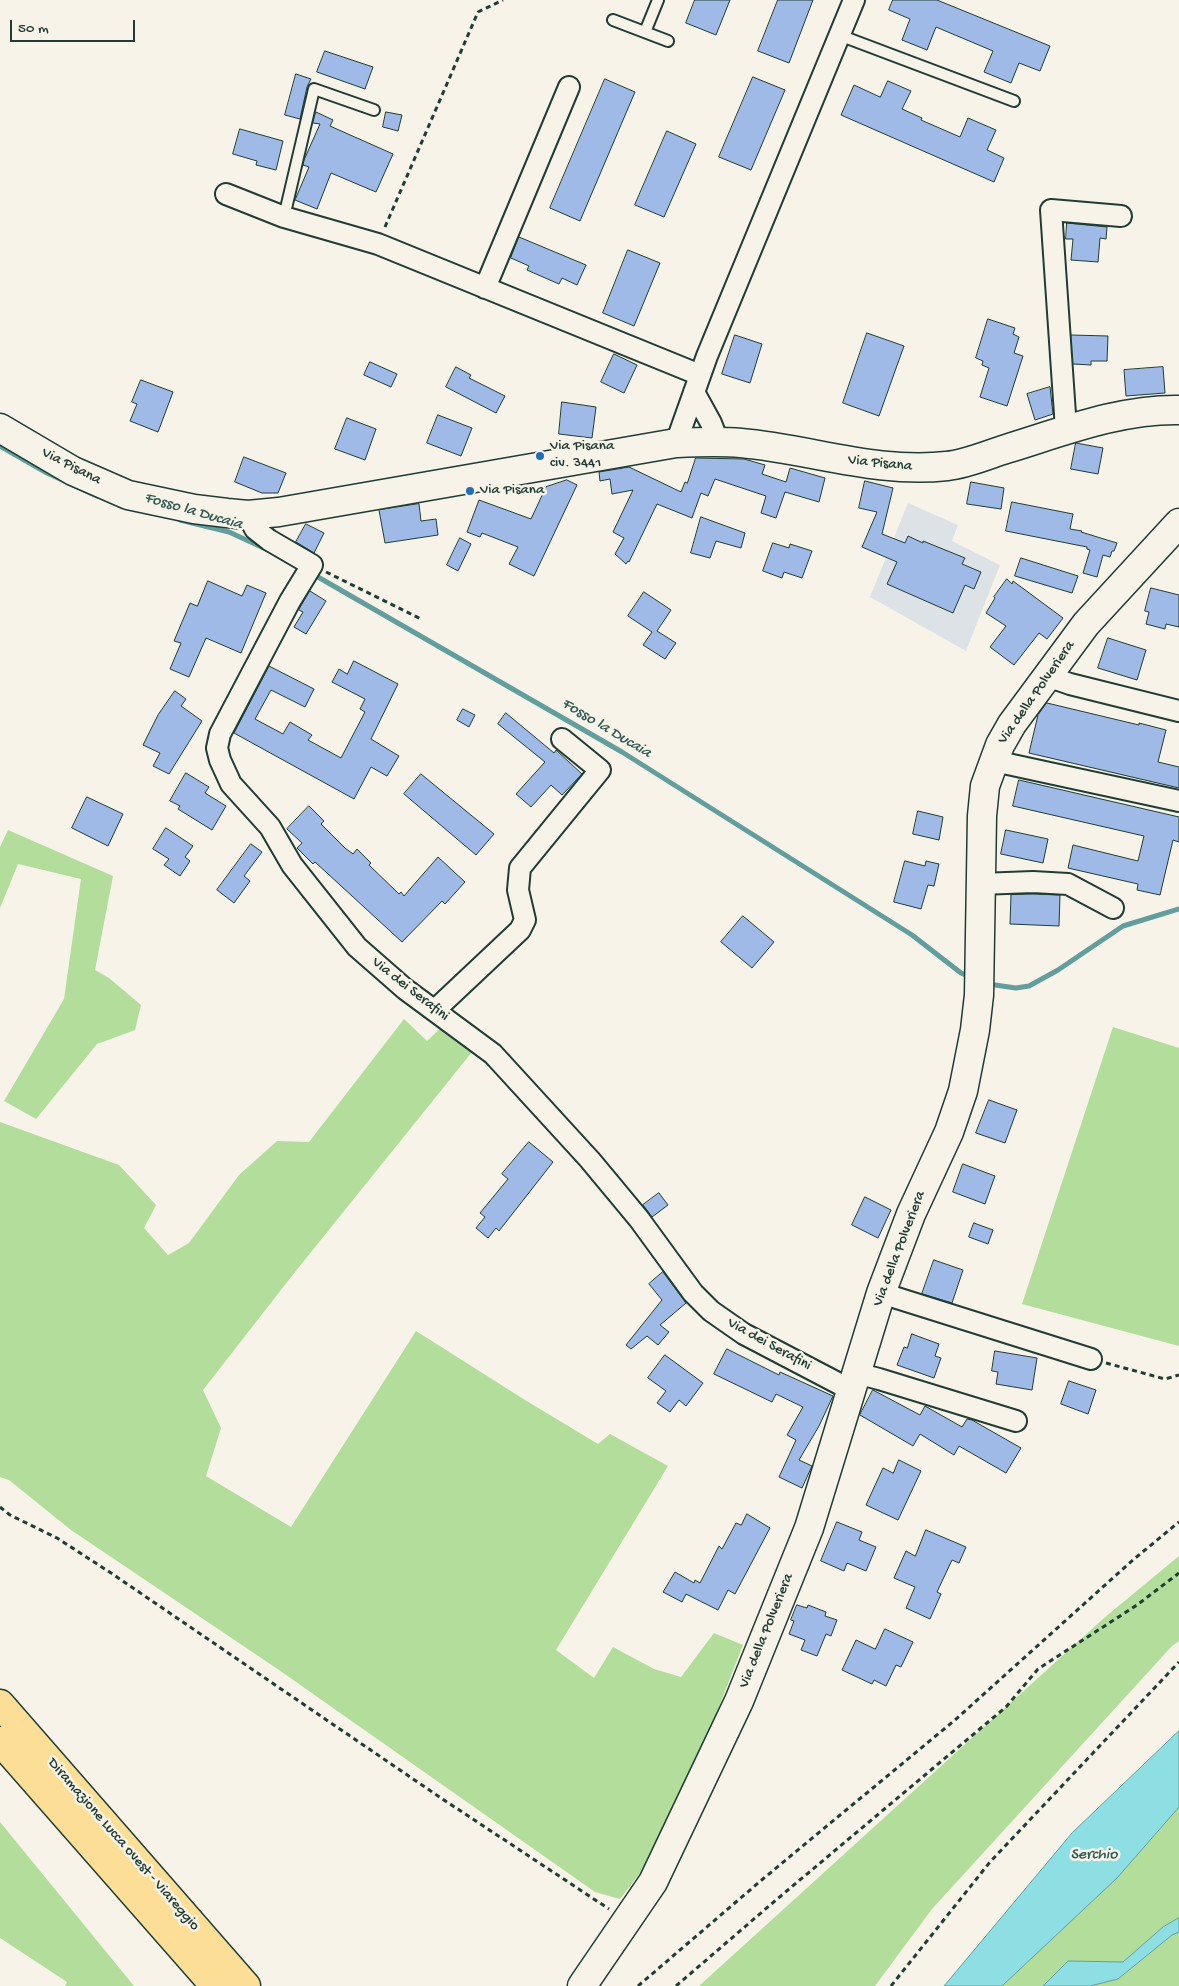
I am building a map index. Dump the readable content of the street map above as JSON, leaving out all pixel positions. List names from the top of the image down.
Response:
{
  "streets": {
    "highway": ["Diramazione Lucca ovest - Viareggio"],
    "street": ["Via Pisana", "Via della Polveriera", "Via dei Serafini"]
  },
  "crossings": [
    ["Via della Polveriera", "Via dei Serafini"]
  ],
  "water": ["Fosso la Ducaia", "Serchio"],
  "places": ["Via Pisana civ. 3441", "Via Pisana"],
  "scale_bar": "50 m"
}
